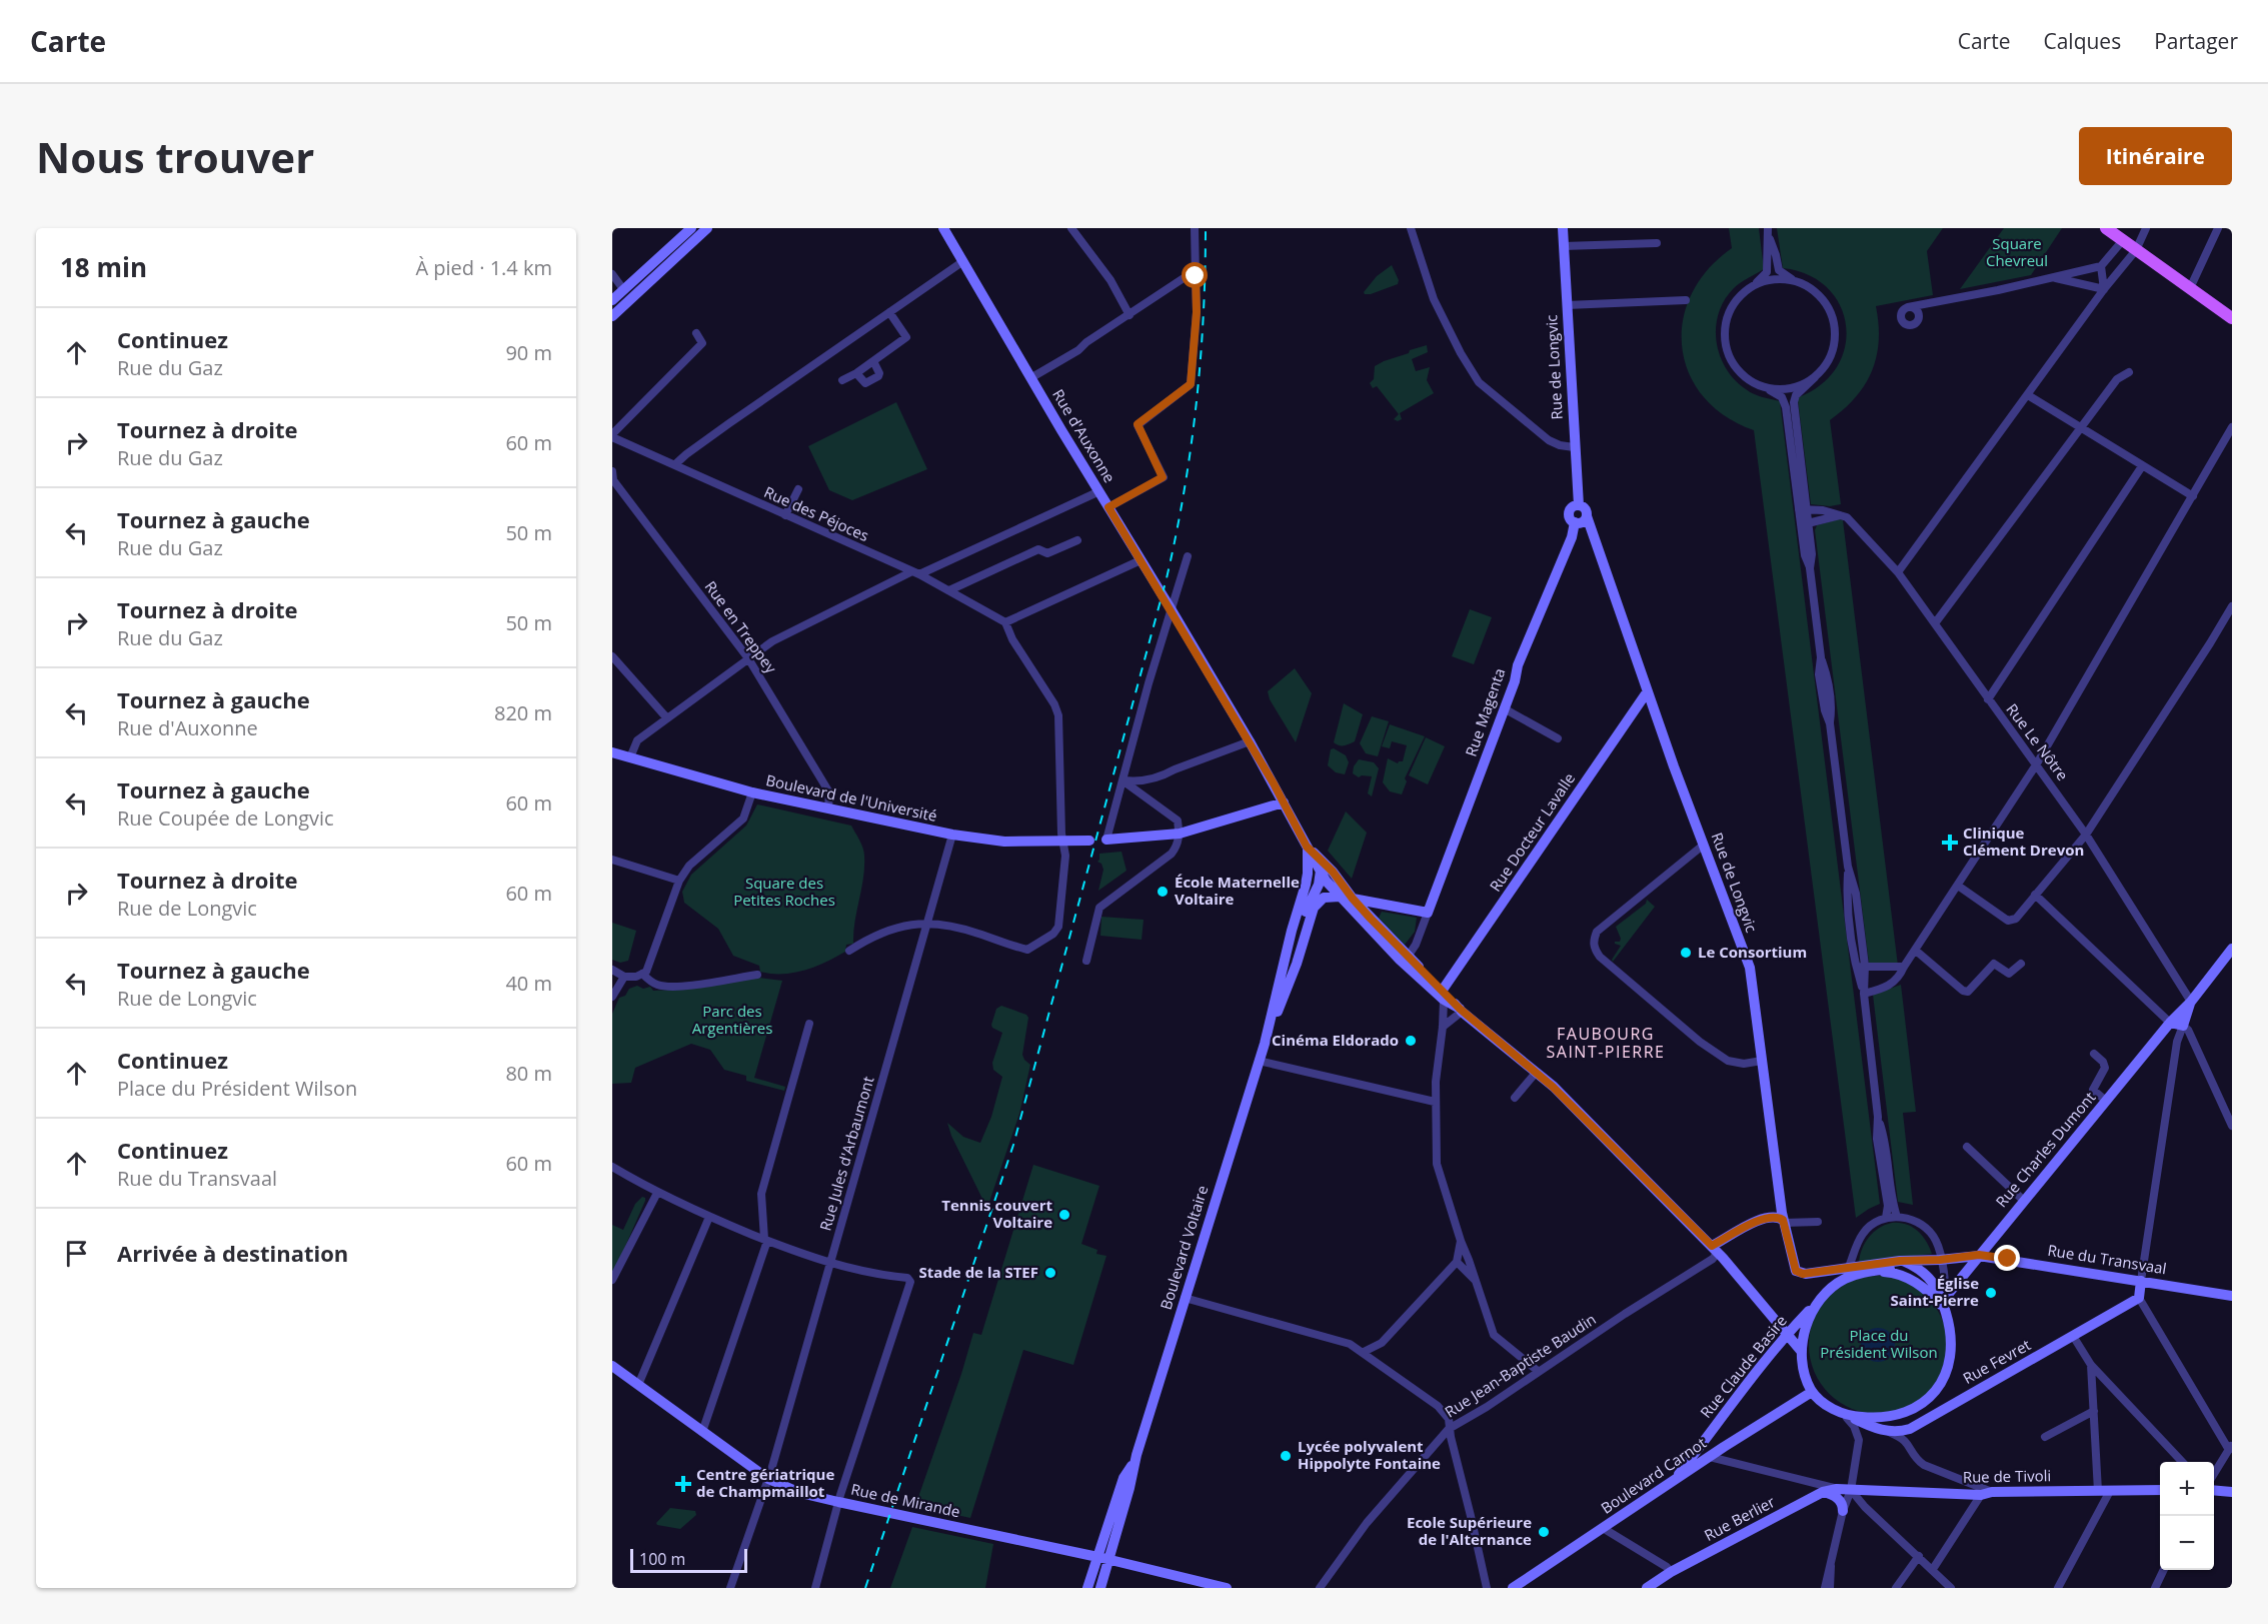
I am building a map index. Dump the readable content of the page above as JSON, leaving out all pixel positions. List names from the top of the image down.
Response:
{
  "streets": {
    "main road": [
      "Rue de Longvic",
      "Rue d'Auxonne",
      "Rue Magenta",
      "Boulevard de l'Université",
      "Rue Docteur Lavalle",
      "Rue Charles Dumont",
      "Boulevard Voltaire",
      "Rue du Transvaal",
      "Rue Fevret",
      "Rue Claude Basire",
      "Boulevard Carnot",
      "Rue de Tivoli",
      "Rue de Mirande",
      "Rue Berlier"
    ],
    "street": [
      "Rue des Péjoces",
      "Rue en Treppey",
      "Rue Le Nôtre",
      "Rue Jules d'Arbaumont",
      "Rue Jean-Baptiste Baudin"
    ]
  },
  "crossings": [
    ["Rue de Longvic", "Rue Magenta"],
    ["Rue de Longvic", "Rue Docteur Lavalle"],
    ["Rue d'Auxonne", "Rue Docteur Lavalle"],
    ["Rue d'Auxonne", "Boulevard Voltaire"],
    ["Rue d'Auxonne", "Rue Fevret"],
    ["Rue d'Auxonne", "Rue Jean-Baptiste Baudin"],
    ["Rue d'Auxonne", "Rue Claude Basire"],
    ["Rue d'Auxonne", "Boulevard Carnot"],
    ["Rue en Treppey", "Boulevard de l'Université"],
    ["Rue Le Nôtre", "Rue Charles Dumont"],
    ["Boulevard de l'Université", "Rue Jules d'Arbaumont"],
    ["Rue Charles Dumont", "Rue du Transvaal"],
    ["Rue Jules d'Arbaumont", "Rue de Mirande"],
    ["Boulevard Voltaire", "Rue de Mirande"],
    ["Rue Fevret", "Rue Claude Basire"],
    ["Rue Fevret", "Boulevard Carnot"],
    ["Rue Claude Basire", "Boulevard Carnot"],
    ["Rue de Tivoli", "Rue Berlier"]
  ],
  "districts": ["FAUBOURG SAINT-PIERRE"],
  "parks": [
    "Square Chevreul",
    "Square des Petites Roches",
    "Parc des Argentières",
    "Place du Président Wilson"
  ],
  "places": {
    "health": ["Clinique Clément Drevon", "Centre gériatrique de Champmaillot"],
    "other": [
      "École Maternelle Voltaire",
      "Le Consortium",
      "Cinéma Eldorado",
      "Tennis couvert Voltaire",
      "Stade de la STEF",
      "Église Saint-Pierre",
      "Lycée polyvalent Hippolyte Fontaine",
      "Ecole Supérieure de l'Alternance"
    ]
  },
  "scale_bar": "100 m",
  "page": {
    "header": "Carte",
    "nav": ["Carte", "Calques", "Partager"],
    "buttons": "Itinéraire",
    "title": "Nous trouver",
    "heading": ["18 min", "À pied · 1.4 km"],
    "list": [
      ["Continuez", "Rue du Gaz", "90 m"],
      ["Tournez à droite", "Rue du Gaz", "60 m"],
      ["Tournez à gauche", "Rue du Gaz", "50 m"],
      ["Tournez à droite", "Rue du Gaz", "50 m"],
      ["Tournez à gauche", "Rue d'Auxonne", "820 m"],
      ["Tournez à gauche", "Rue Coupée de Longvic", "60 m"],
      ["Tournez à droite", "Rue de Longvic", "60 m"],
      ["Tournez à gauche", "Rue de Longvic", "40 m"],
      ["Continuez", "Place du Président Wilson", "80 m"],
      ["Continuez", "Rue du Transvaal", "60 m"],
      "Arrivée à destination"
    ],
    "map_buttons": ["+", "−"],
    "scale": "100 m"
  }
}
